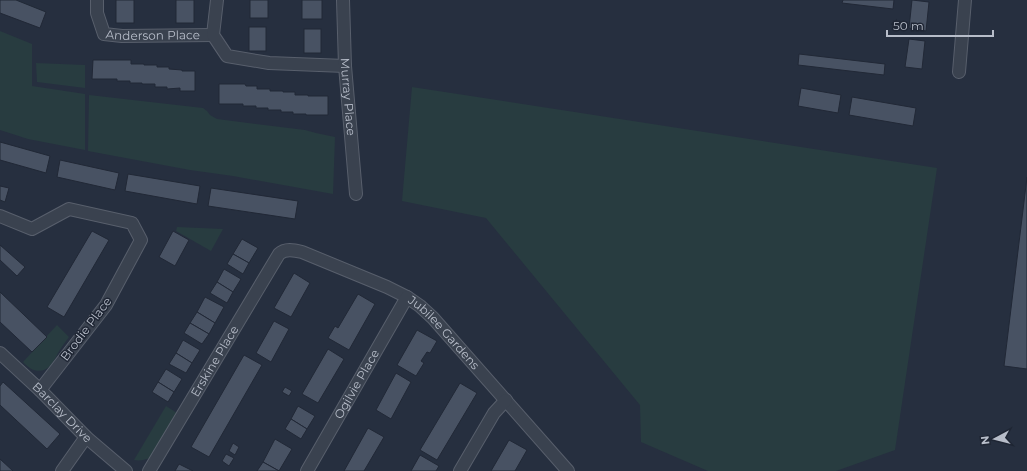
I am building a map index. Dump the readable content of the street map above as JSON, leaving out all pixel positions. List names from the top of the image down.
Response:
{
  "streets": {
    "street": [
      "Anderson Place",
      "Murray Place",
      "Brodie Place",
      "Jubilee Gardens",
      "Erskine Place",
      "Ogilvie Place",
      "Barclay Drive"
    ]
  },
  "crossings": [
    ["Brodie Place", "Barclay Drive"],
    ["Jubilee Gardens", "Erskine Place"],
    ["Jubilee Gardens", "Ogilvie Place"]
  ],
  "scale_bar": "50 m",
  "north": "left"
}
